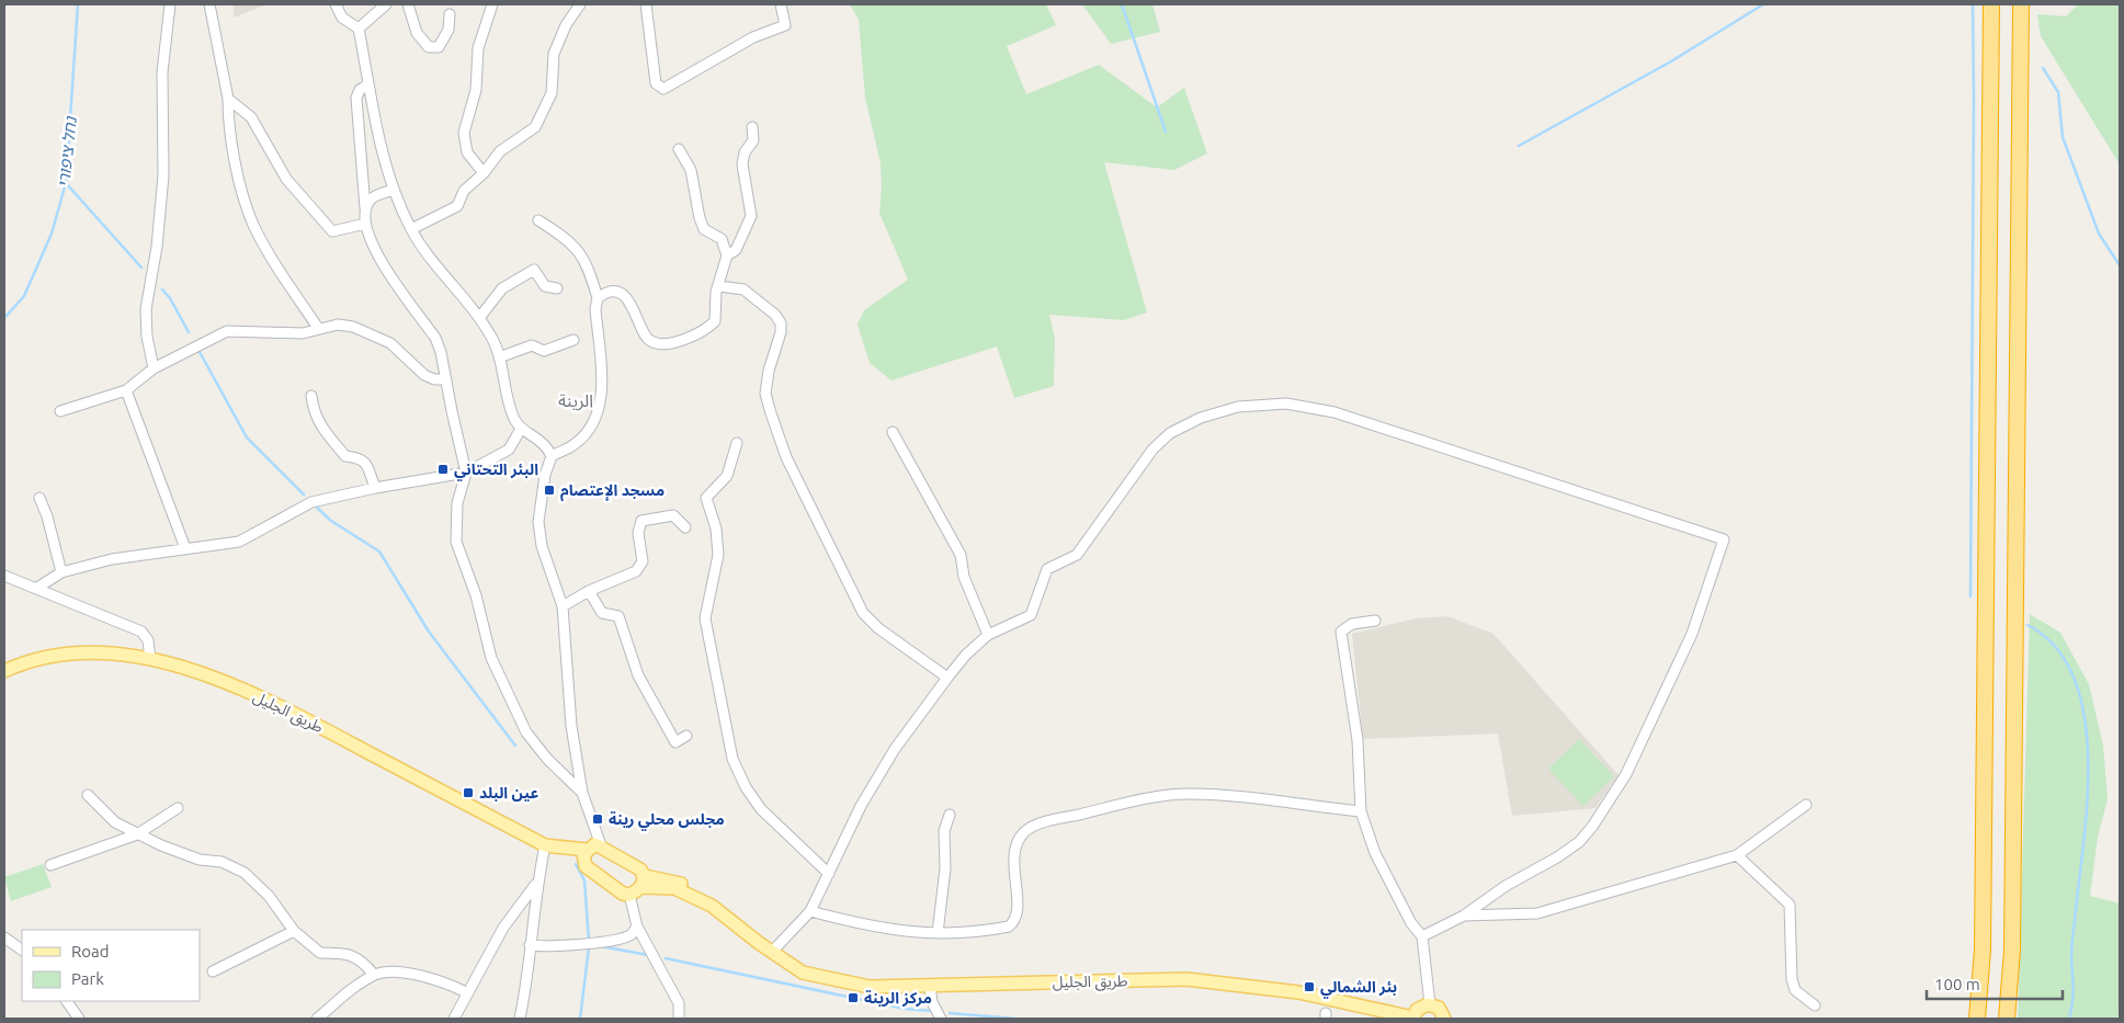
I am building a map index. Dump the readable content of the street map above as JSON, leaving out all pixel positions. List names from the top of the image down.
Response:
{
  "streets": {
    "main road": ["طريق الجليل"]
  },
  "districts": ["الرينة"],
  "water": ["נחל ציפורי"],
  "places": {
    "transit": [
      "البئر التحتاني",
      "مسجد الإعتصام",
      "عين البلد",
      "مجلس محلي رينة",
      "بئر الشمالي",
      "مركز الرينة"
    ]
  },
  "legend": ["Road", "Park"],
  "scale_bar": "100 m"
}
